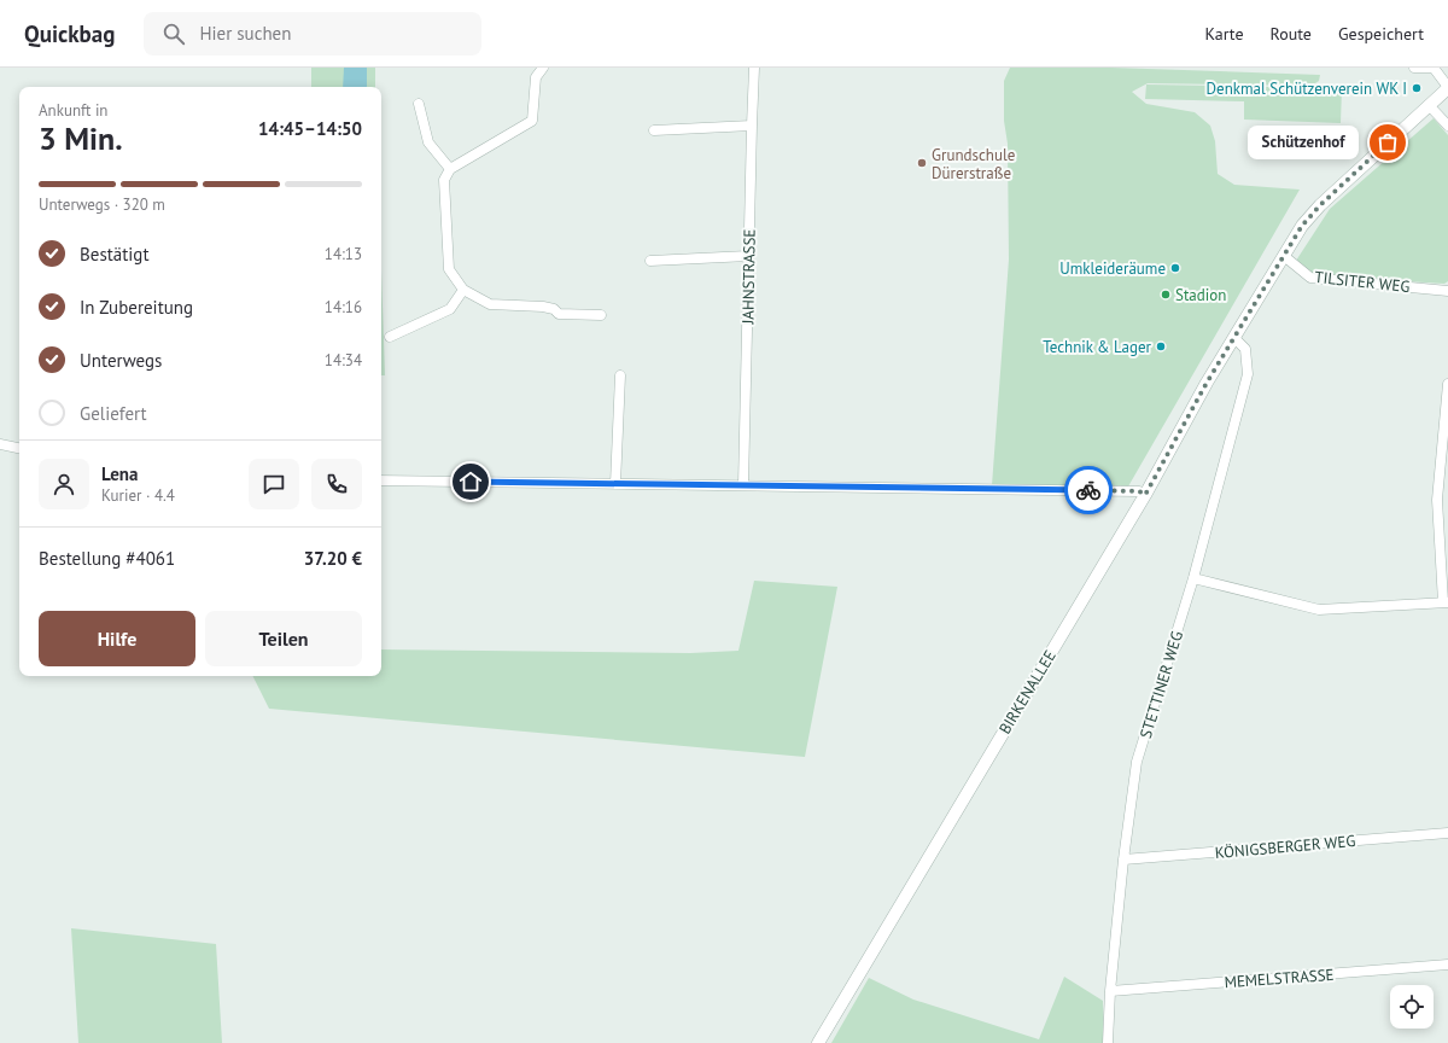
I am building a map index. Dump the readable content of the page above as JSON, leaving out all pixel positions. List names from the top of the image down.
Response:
{
  "streets": {
    "street": [
      "JAHNSTRASSE",
      "TILSITER WEG",
      "STETTINER WEG",
      "BIRKENALLEE",
      "KÖNIGSBERGER WEG",
      "MEMELSTRASSE"
    ]
  },
  "crossings": [
    ["TILSITER WEG", "BIRKENALLEE"],
    ["STETTINER WEG", "BIRKENALLEE"],
    ["STETTINER WEG", "KÖNIGSBERGER WEG"],
    ["STETTINER WEG", "MEMELSTRASSE"]
  ],
  "places": [
    "Denkmal Schützenverein WK I",
    "Schützenhof",
    "Grundschule Dürerstraße",
    "Umkleideräume",
    "Stadion",
    "Technik & Lager"
  ],
  "page": {
    "header": "Quickbag",
    "search": "Hier suchen",
    "nav": ["Karte", "Route", "Gespeichert"],
    "heading": ["3 Min.", "Ankunft in", "14:45–14:50"],
    "panel": [
      "Lena",
      "Kurier · 4.4",
      "Bestellung #4061",
      "37.20 €"
    ],
    "bubble": "Schützenhof",
    "bar": "Unterwegs · 320 m",
    "list": [
      ["Bestätigt", "14:13"],
      ["In Zubereitung", "14:16"],
      ["Unterwegs", "14:34"],
      "Geliefert"
    ],
    "buttons": ["Hilfe", "Teilen"]
  }
}
